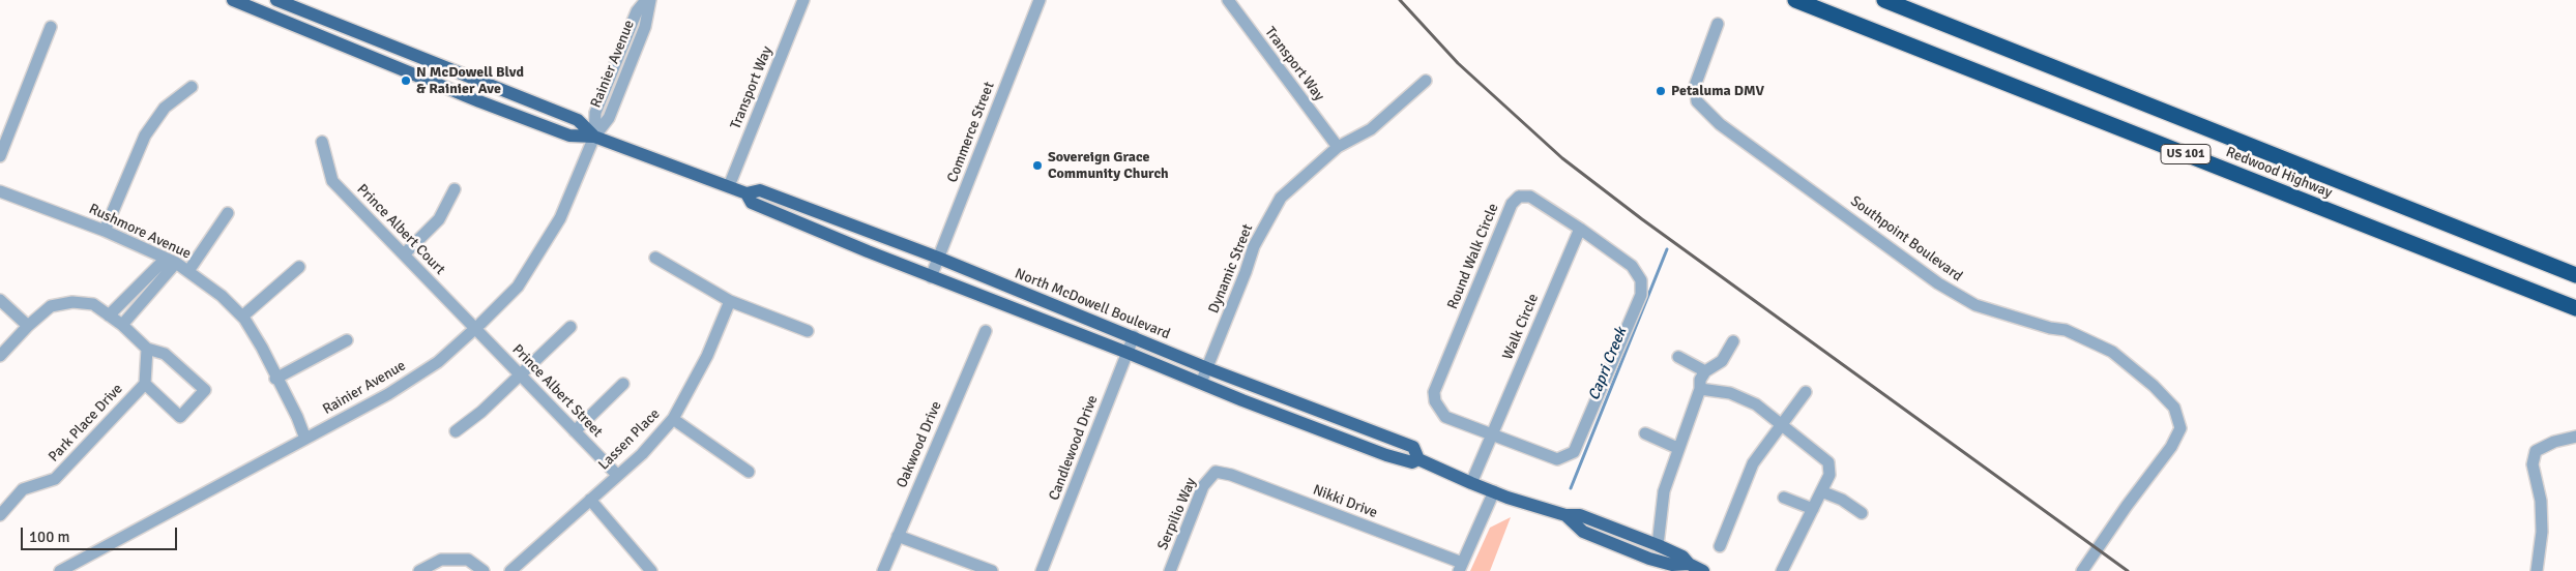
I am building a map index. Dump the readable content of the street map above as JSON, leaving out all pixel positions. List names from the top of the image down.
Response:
{
  "streets": {
    "highway": ["US 101", "Redwood Highway"],
    "main road": ["North McDowell Boulevard"],
    "street": [
      "Rainier Avenue",
      "Transport Way",
      "Commerce Street",
      "Prince Albert Court",
      "Rushmore Avenue",
      "Southpoint Boulevard",
      "Round Walk Circle",
      "Dynamic Street",
      "Walk Circle",
      "Prince Albert Street",
      "Park Place Drive",
      "Lassen Place",
      "Oakwood Drive",
      "Candlewood Drive",
      "Nikki Drive",
      "Serpilio Way"
    ]
  },
  "crossings": [
    ["Rainier Avenue", "Prince Albert Court"],
    ["Rainier Avenue", "Rushmore Avenue"],
    ["Rainier Avenue", "North McDowell Boulevard"],
    ["Rainier Avenue", "Prince Albert Street"],
    ["Transport Way", "Dynamic Street"],
    ["Transport Way", "North McDowell Boulevard"],
    ["Commerce Street", "North McDowell Boulevard"],
    ["Prince Albert Court", "Prince Albert Street"],
    ["Round Walk Circle", "Walk Circle"],
    ["Dynamic Street", "North McDowell Boulevard"],
    ["North McDowell Boulevard", "Candlewood Drive"],
    ["Prince Albert Street", "Lassen Place"],
    ["Nikki Drive", "Serpilio Way"]
  ],
  "water": ["Capri Creek"],
  "places": ["N McDowell Blvd & Rainier Ave", "Petaluma DMV", "Sovereign Grace Community Church"],
  "scale_bar": "100 m"
}
